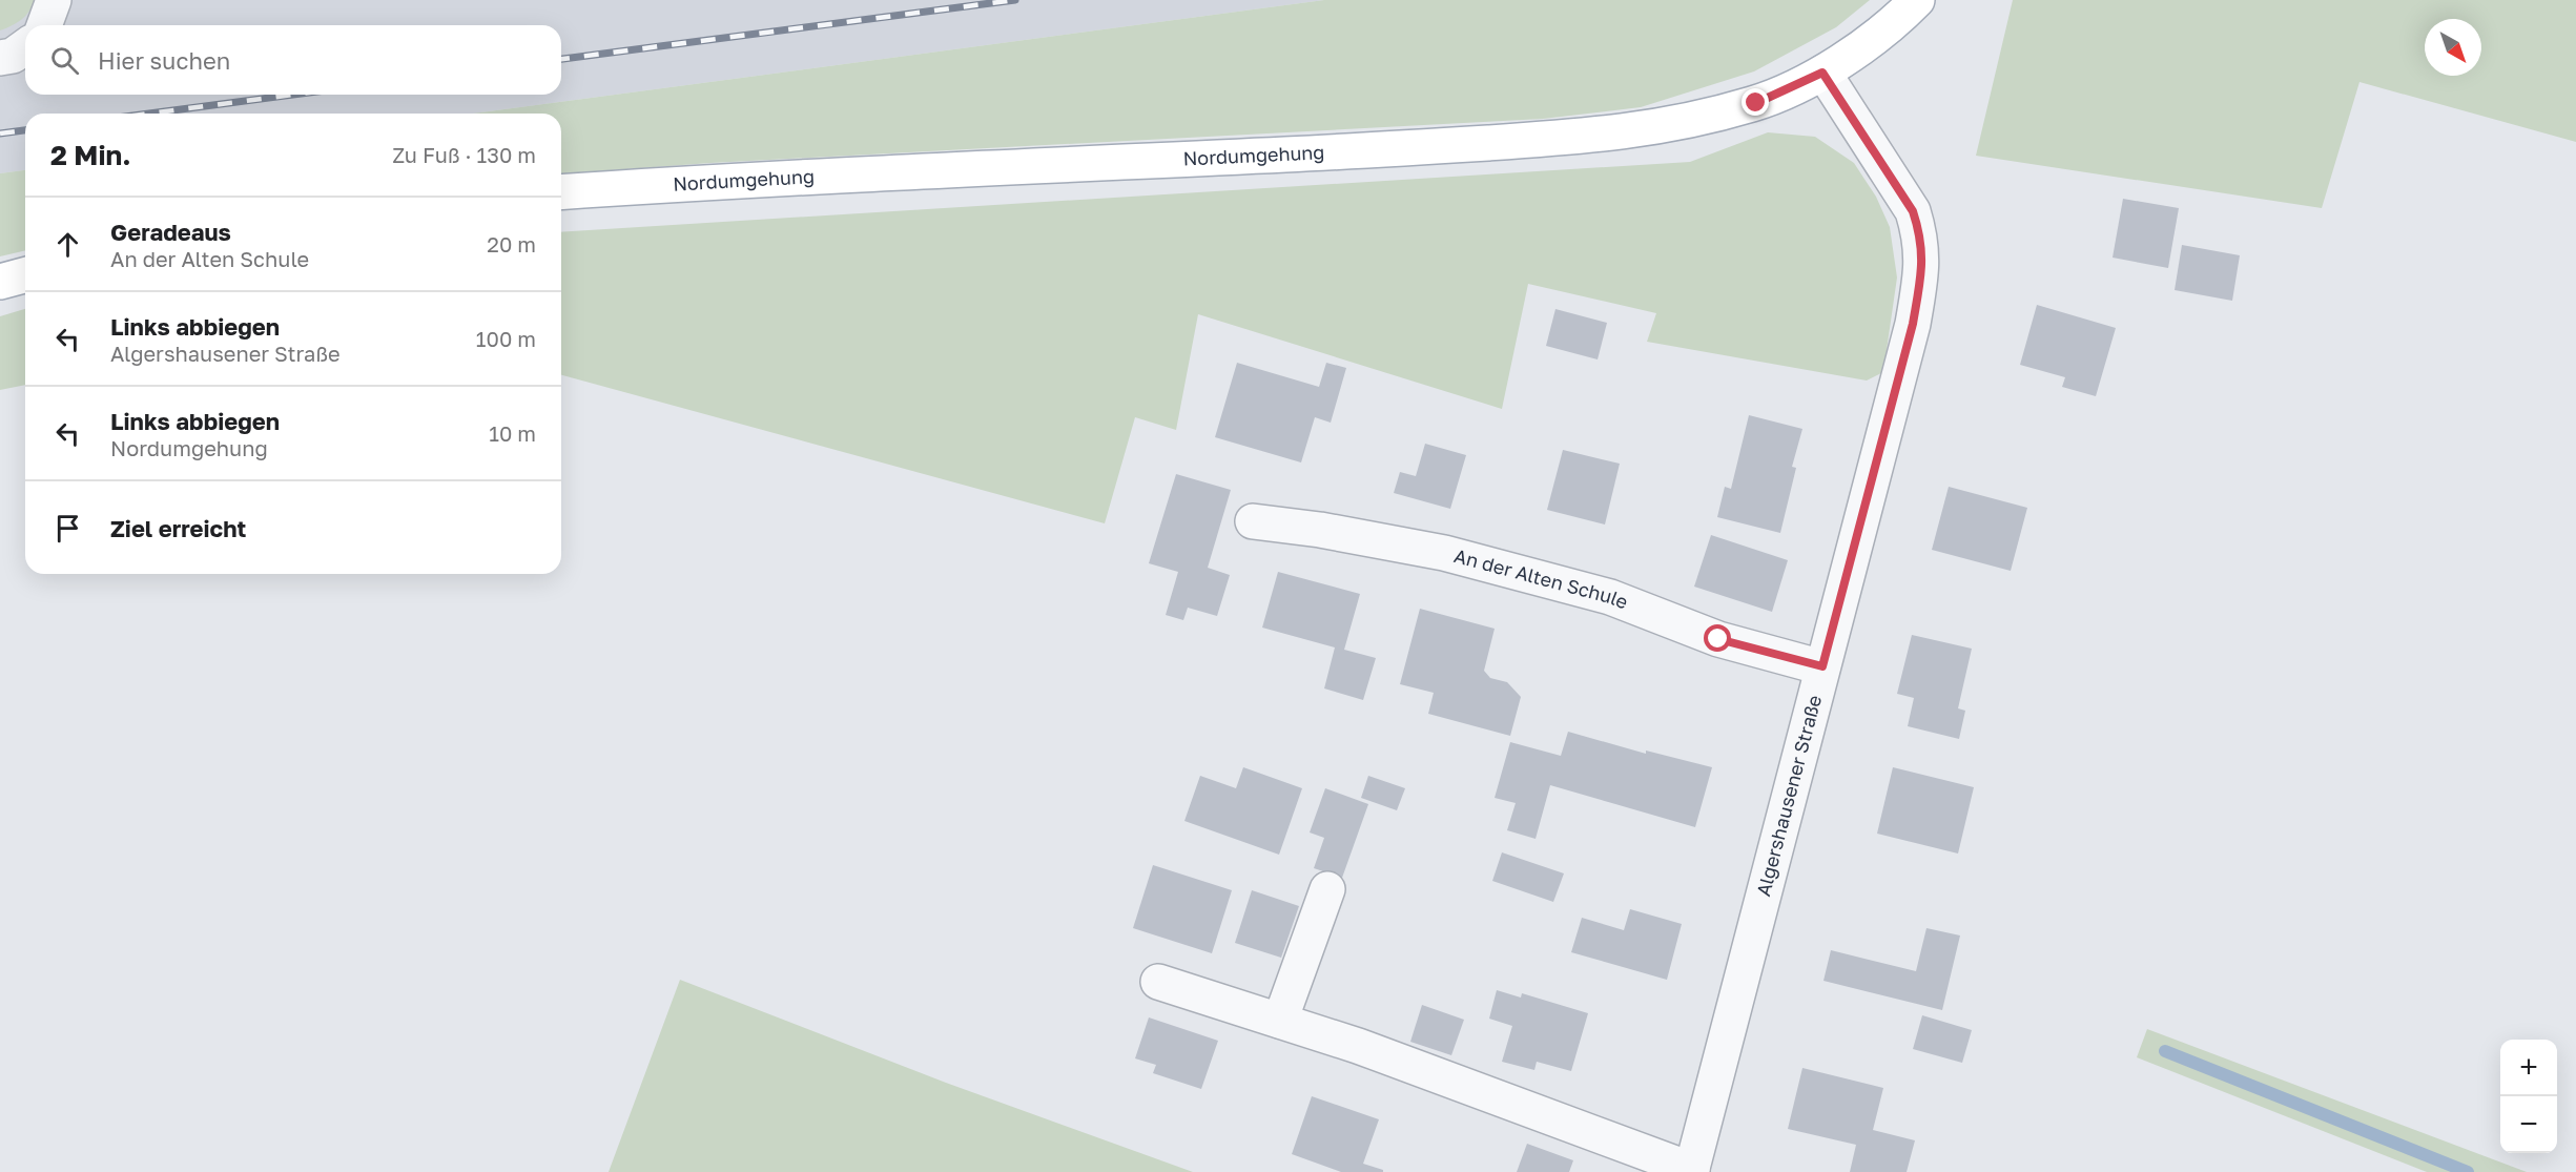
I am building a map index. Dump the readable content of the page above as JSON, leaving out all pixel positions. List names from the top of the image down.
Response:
{
  "streets": {
    "main road": ["Nordumgehung"],
    "street": ["An der Alten Schule", "Algershausener Straße"]
  },
  "crossings": [
    ["Nordumgehung", "Algershausener Straße"],
    ["An der Alten Schule", "Algershausener Straße"]
  ],
  "north": "bottom right",
  "page": {
    "search": "Hier suchen",
    "heading": ["2 Min.", "Zu Fuß · 130 m"],
    "list": [
      ["Geradeaus", "An der Alten Schule", "20 m"],
      ["Links abbiegen", "Algershausener Straße", "100 m"],
      ["Links abbiegen", "Nordumgehung", "10 m"],
      "Ziel erreicht"
    ],
    "map_buttons": ["+", "−"]
  }
}
